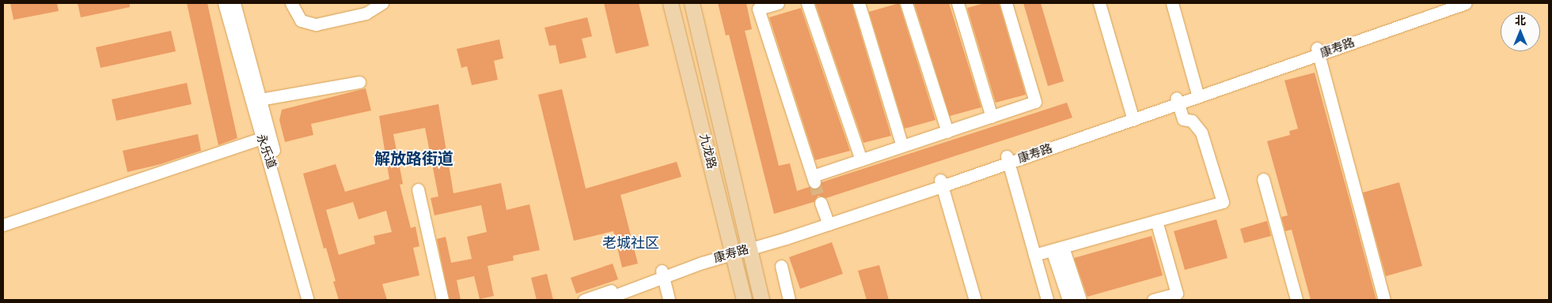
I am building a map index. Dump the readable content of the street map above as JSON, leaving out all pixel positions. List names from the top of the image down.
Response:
{
  "streets": {
    "main road": ["九龙路"],
    "street": ["康寿路", "永乐道"]
  },
  "crossings": [
    ["康寿路", "九龙路"]
  ],
  "districts": ["解放路街道", "老城社区"],
  "north": "top"
}
